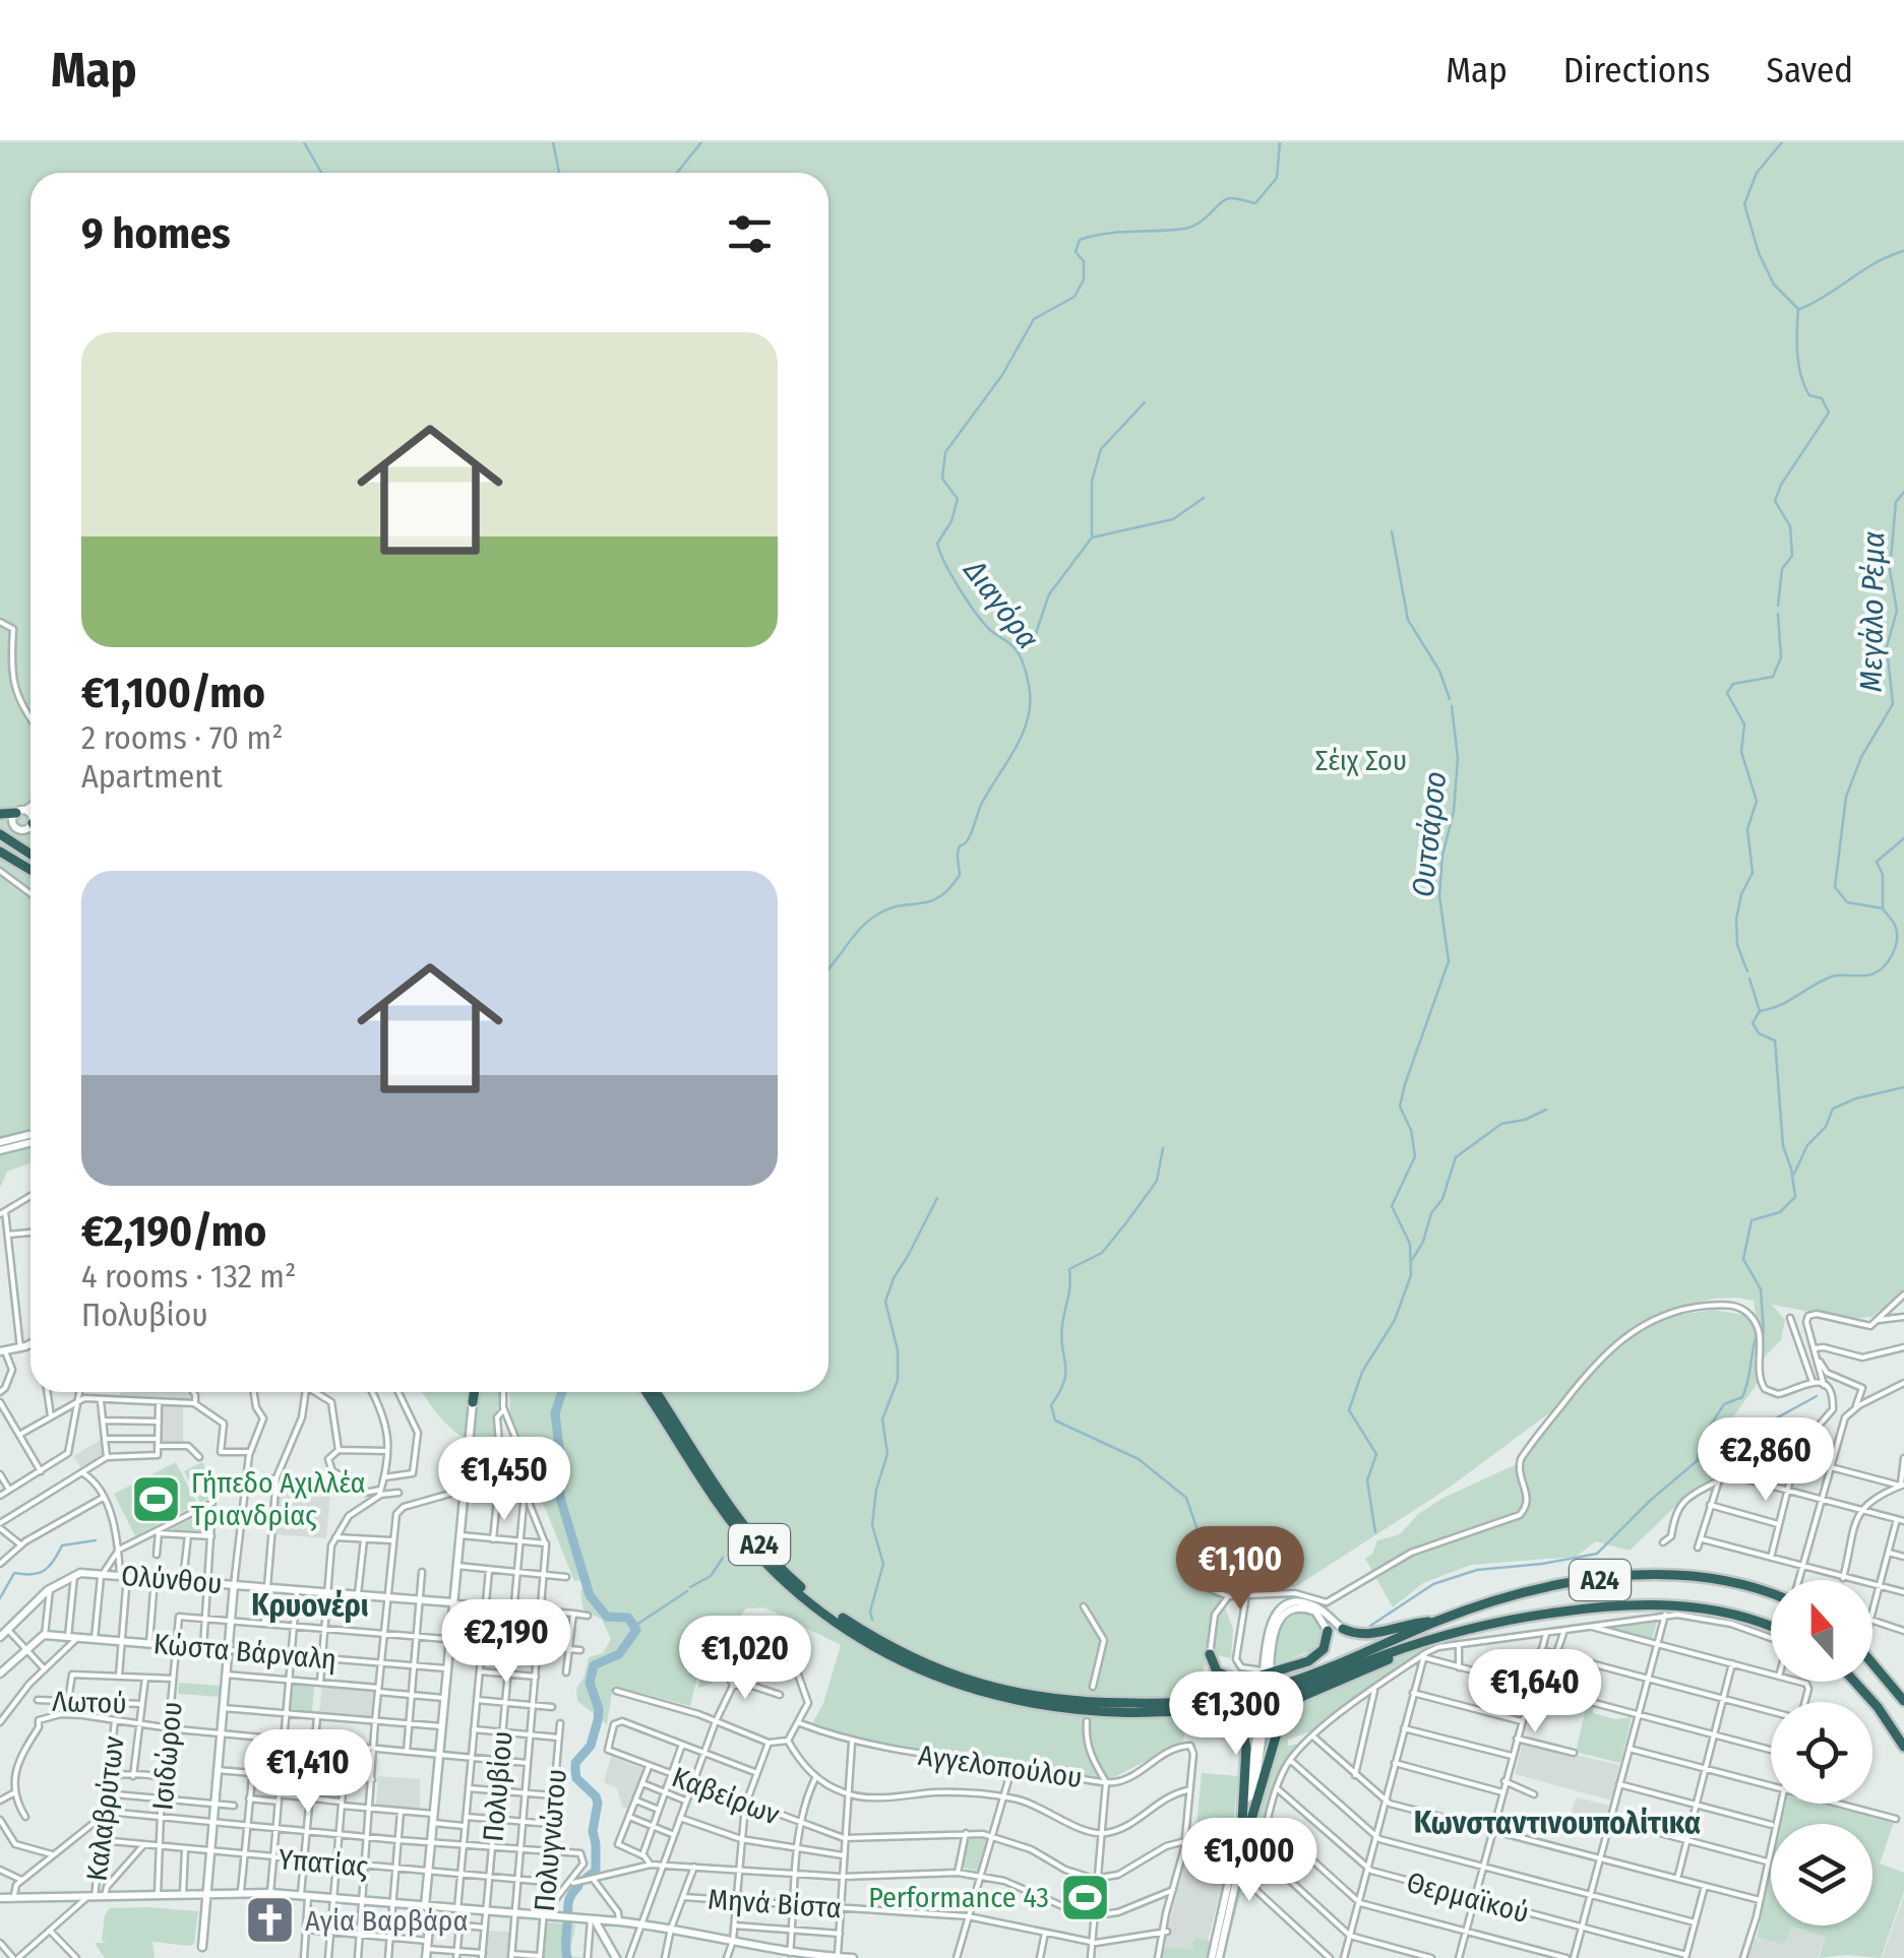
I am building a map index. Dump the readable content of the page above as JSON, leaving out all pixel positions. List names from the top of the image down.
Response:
{
  "streets": {
    "highway": ["Α24"],
    "main road": ["Ολύνθου", "Κώστα Βάρναλη"],
    "street": [
      "Λωτού",
      "Ισιδώρου",
      "Αγγελοπούλου",
      "Πολυβίου",
      "Καβείρων",
      "Καλαβρύτων",
      "Πολυγνώτου",
      "Υπατίας",
      "Θερμαϊκού",
      "Μηνά Βίστα"
    ]
  },
  "crossings": [
    ["Ολύνθου", "Πολυβίου"],
    ["Κώστα Βάρναλη", "Ισιδώρου"],
    ["Ισιδώρου", "Υπατίας"],
    ["Πολυβίου", "Υπατίας"],
    ["Καλαβρύτων", "Υπατίας"],
    ["Πολυγνώτου", "Υπατίας"]
  ],
  "districts": ["Κρυονέρι", "Κωνσταντινουπολίτικα"],
  "water": ["Διαγόρα", "Μεγάλο Ρέμα", "Ουτσάρσο"],
  "parks": ["Σέιχ Σου"],
  "places": {
    "sports": ["Γήπεδο Αχιλλέα Τριανδρίας", "Performance 43"],
    "church": ["Αγία Βαρβάρα"]
  },
  "north": "top",
  "page": {
    "header": "Map",
    "nav": ["Map", "Directions", "Saved"],
    "heading": "9 homes",
    "list": [
      {
        "name": "€1,100/mo",
        "note": "2 rooms · 70 m² · Apartment"
      },
      {
        "name": "€2,190/mo",
        "note": "4 rooms · 132 m² · Πολυβίου"
      }
    ],
    "price": [
      "€2,860",
      "€1,450",
      "€1,100",
      "€2,190",
      "€1,020",
      "€1,640",
      "€1,300",
      "€1,410",
      "€1,000"
    ]
  }
}
